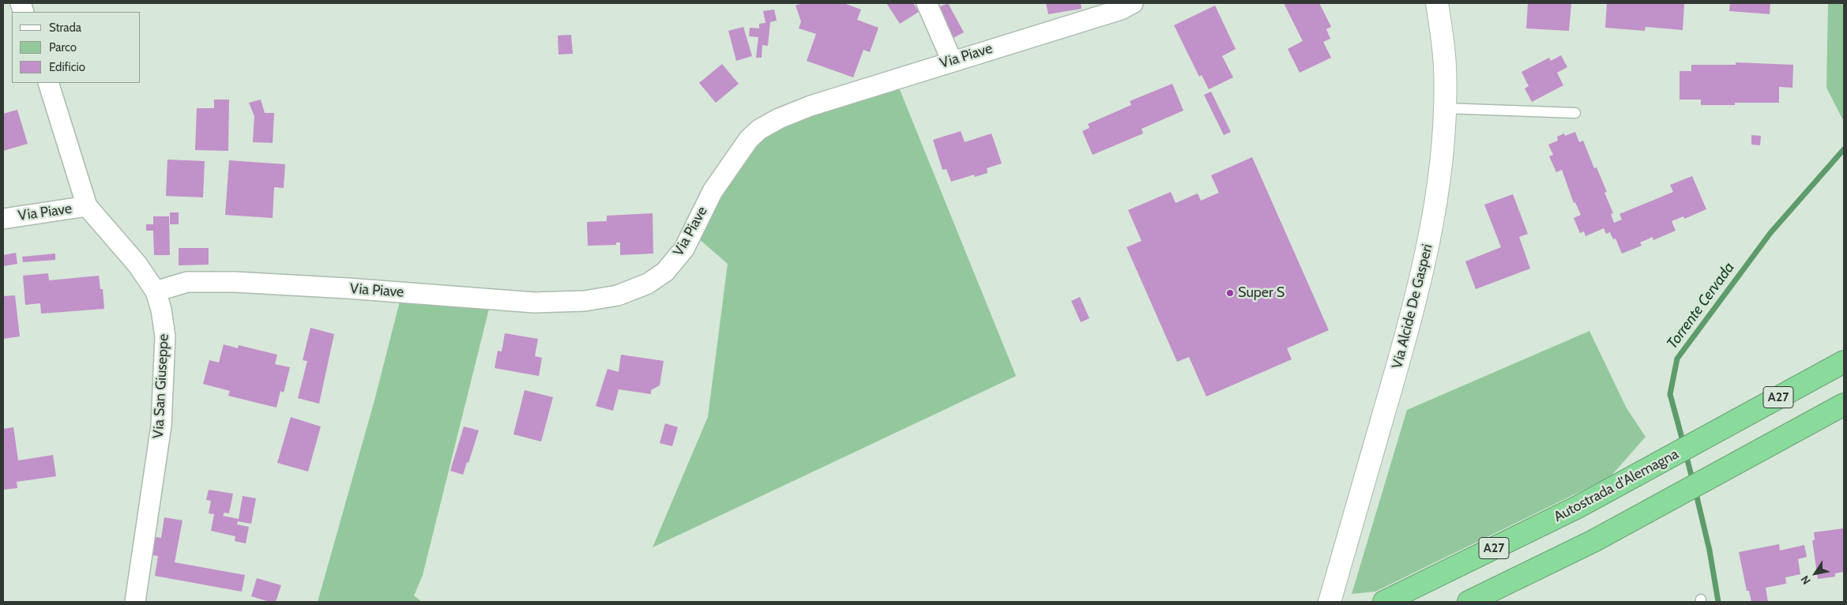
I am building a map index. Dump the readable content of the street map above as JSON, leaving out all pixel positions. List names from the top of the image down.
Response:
{
  "streets": {
    "highway": ["A27", "Autostrada d'Alemagna"],
    "street": ["Via Piave", "Via Alcide De Gasperi", "Via San Giuseppe"]
  },
  "crossings": [
    ["Via Piave", "Via San Giuseppe"]
  ],
  "water": ["Torrente Cervada"],
  "places": ["Super S"],
  "legend": ["Strada", "Parco", "Edificio"],
  "north": "bottom left"
}
